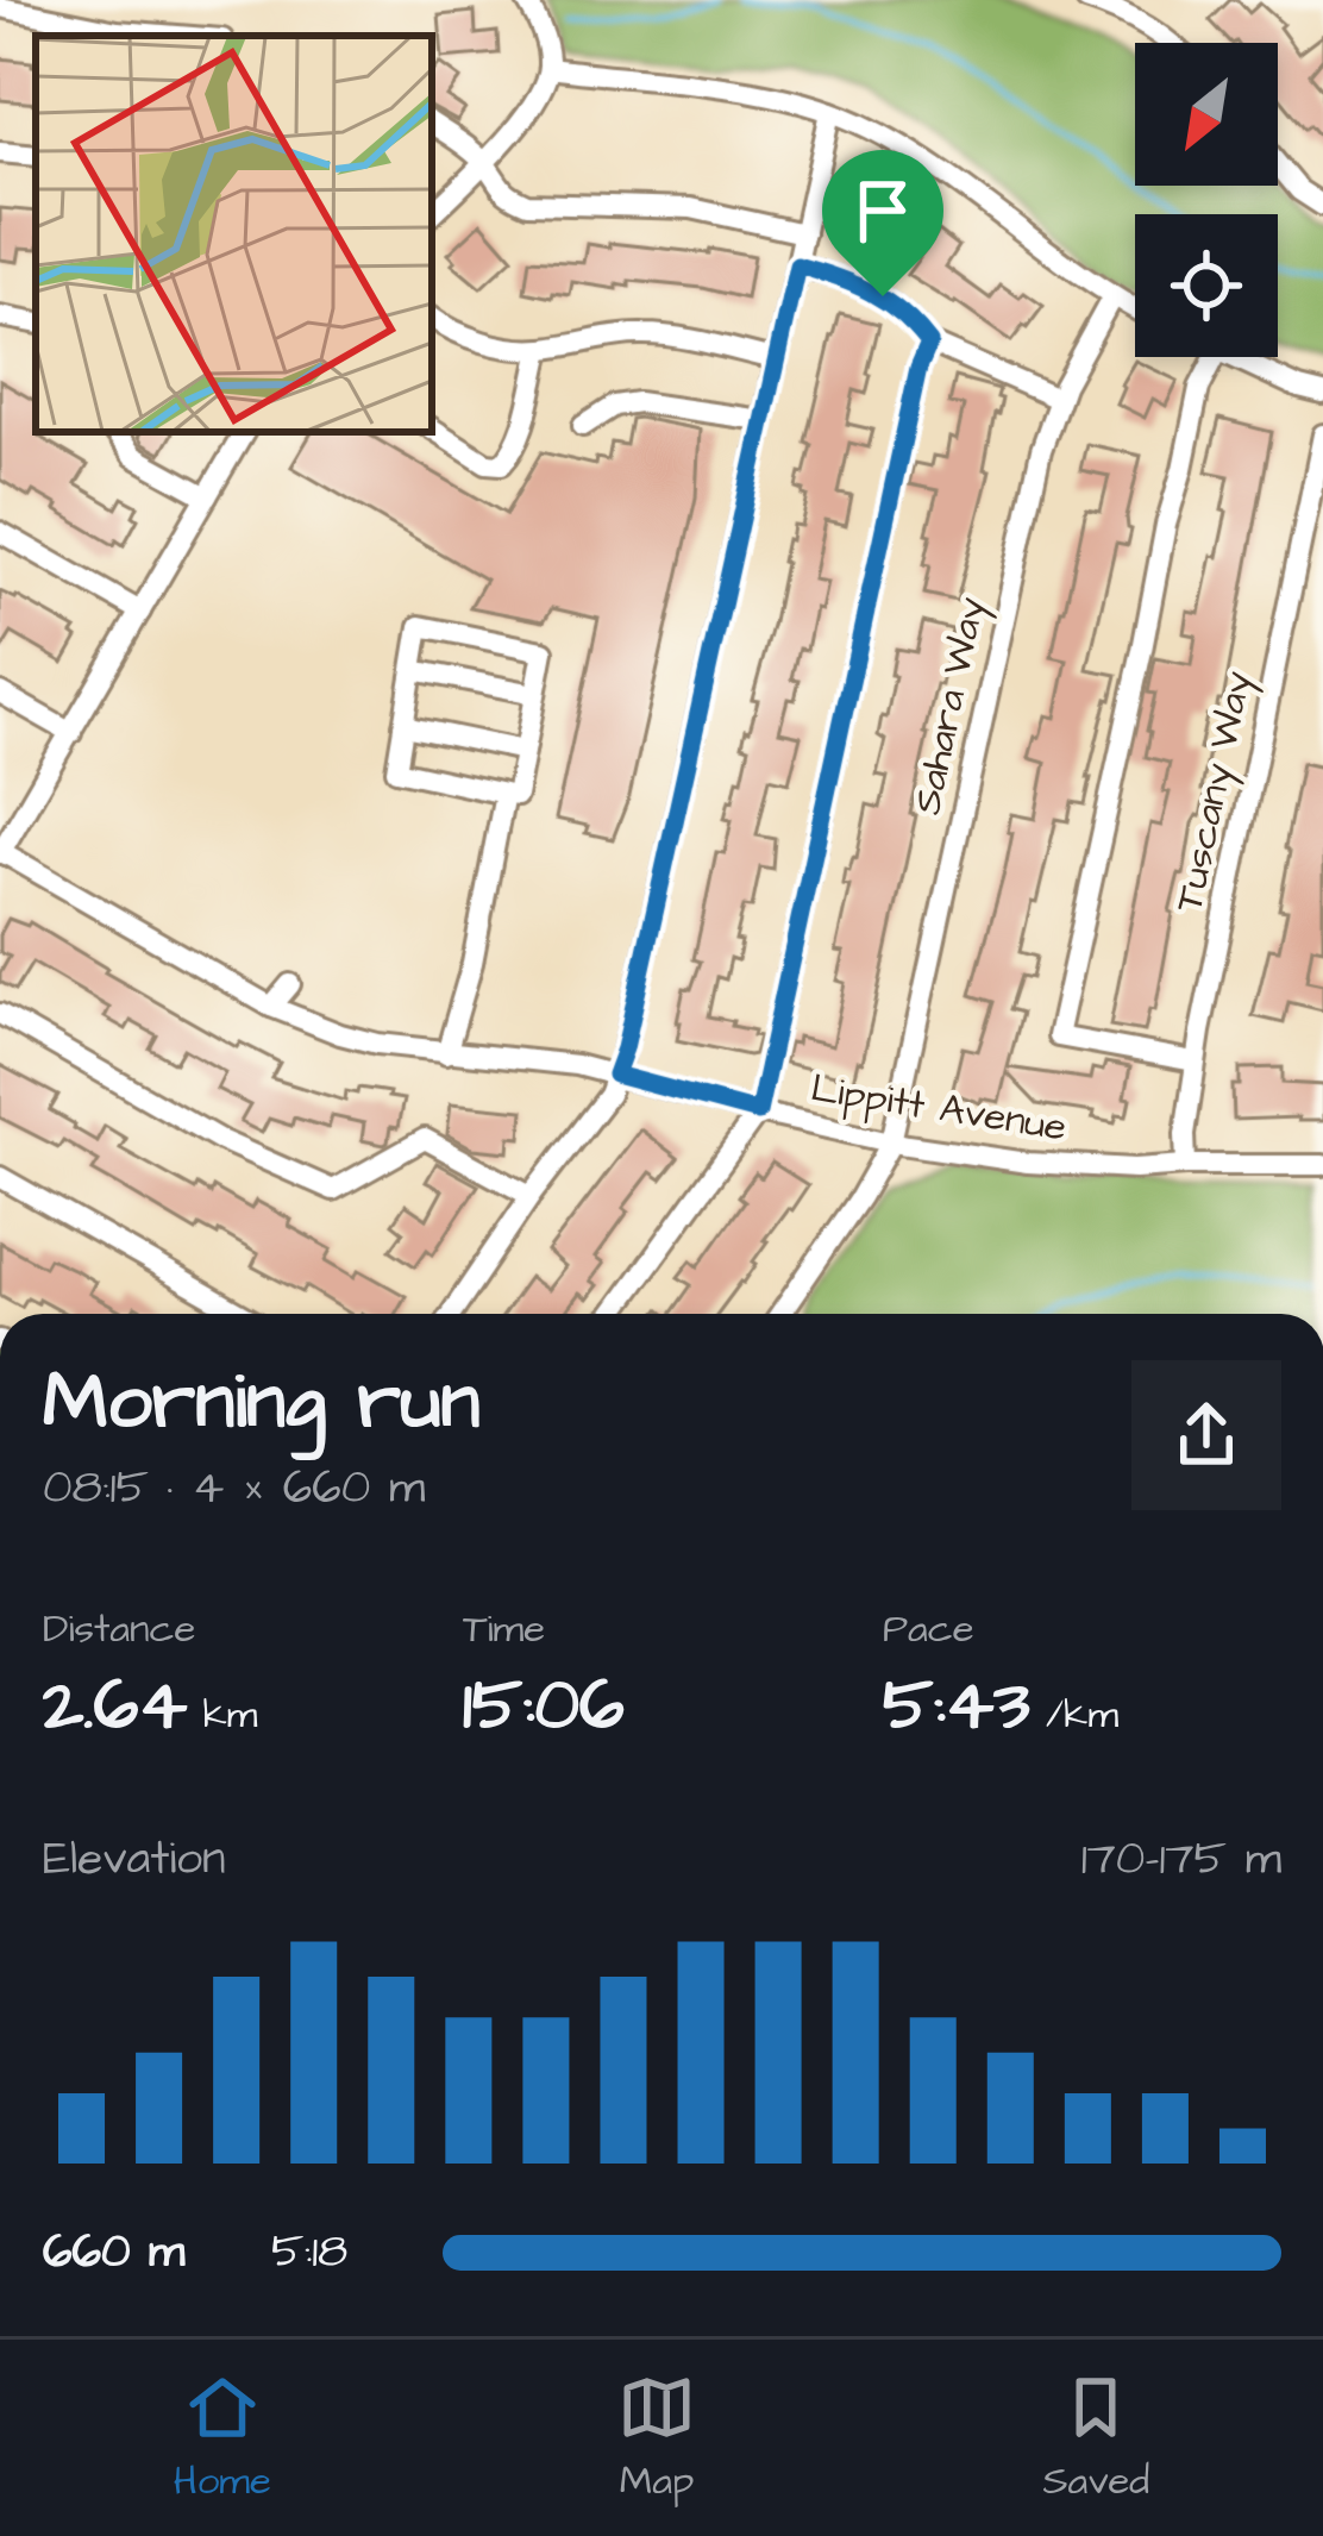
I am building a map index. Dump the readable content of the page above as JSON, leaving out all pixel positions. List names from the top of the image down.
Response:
{
  "streets": {
    "street": ["Sahara Way", "Tuscany Way", "Lippitt Avenue"]
  },
  "crossings": [
    ["Sahara Way", "Lippitt Avenue"],
    ["Tuscany Way", "Lippitt Avenue"]
  ],
  "north": "bottom left",
  "page": {
    "heading": ["Morning run", "08:15 · 4 × 660 m"],
    "stats": [
      ["Distance", "2.64 km"],
      ["Time", "15:06"],
      ["Pace", "5:43 /km"]
    ],
    "chart": ["Elevation", "170–175 m"],
    "list": [
      {
        "name": "660 m",
        "note": "5:18"
      }
    ],
    "tabs": ["Home", "Map", "Saved"]
  }
}
